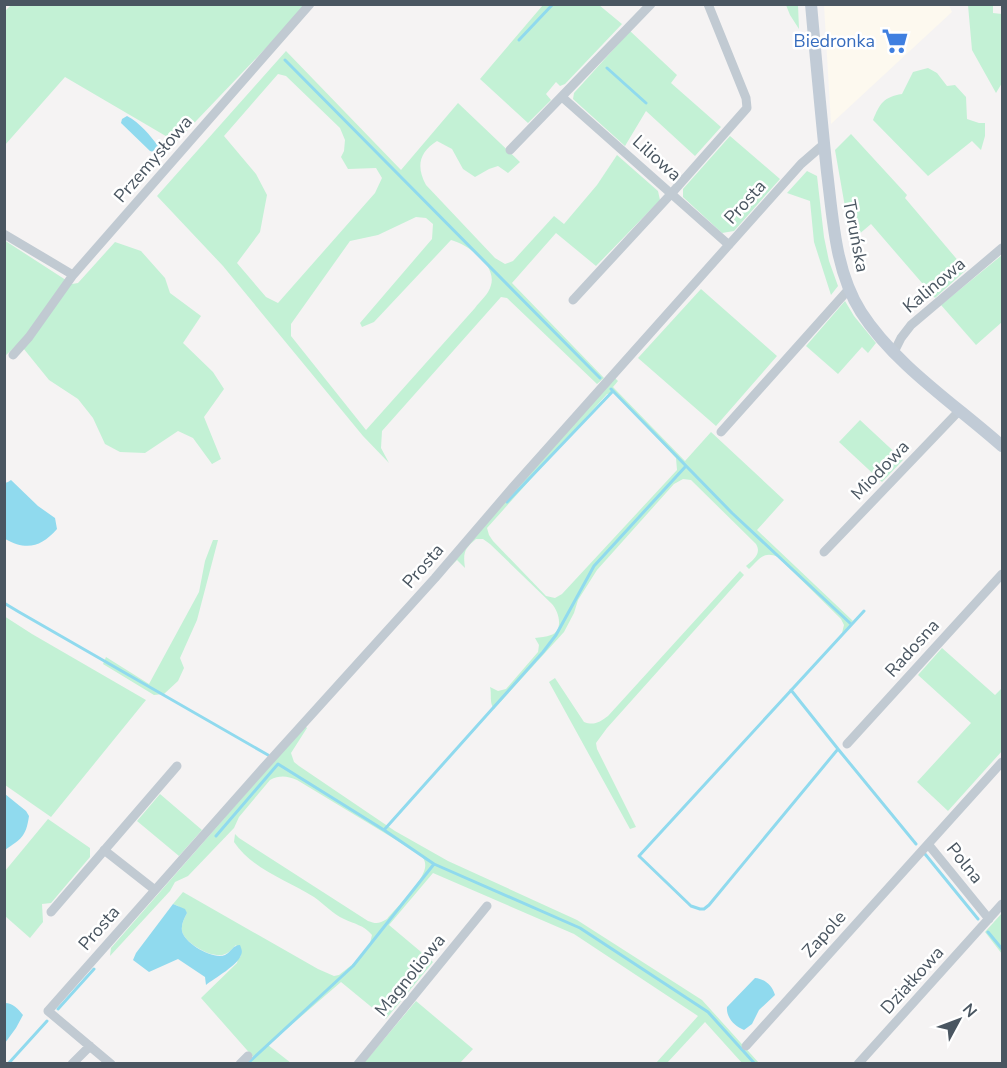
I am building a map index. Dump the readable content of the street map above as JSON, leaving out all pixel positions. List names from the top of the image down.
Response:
{
  "streets": {
    "main road": ["Toruńska"],
    "street": [
      "Liliowa",
      "Przemysłowa",
      "Prosta",
      "Kalinowa",
      "Miodowa",
      "Radosna",
      "Polna",
      "Zapole",
      "Magnoliowa",
      "Działkowa"
    ]
  },
  "crossings": [
    ["Liliowa", "Prosta"],
    ["Prosta", "Toruńska"],
    ["Toruńska", "Kalinowa"],
    ["Toruńska", "Miodowa"],
    ["Polna", "Zapole"],
    ["Polna", "Działkowa"]
  ],
  "places": {
    "supermarket": ["Biedronka"]
  },
  "north": "top right"
}
